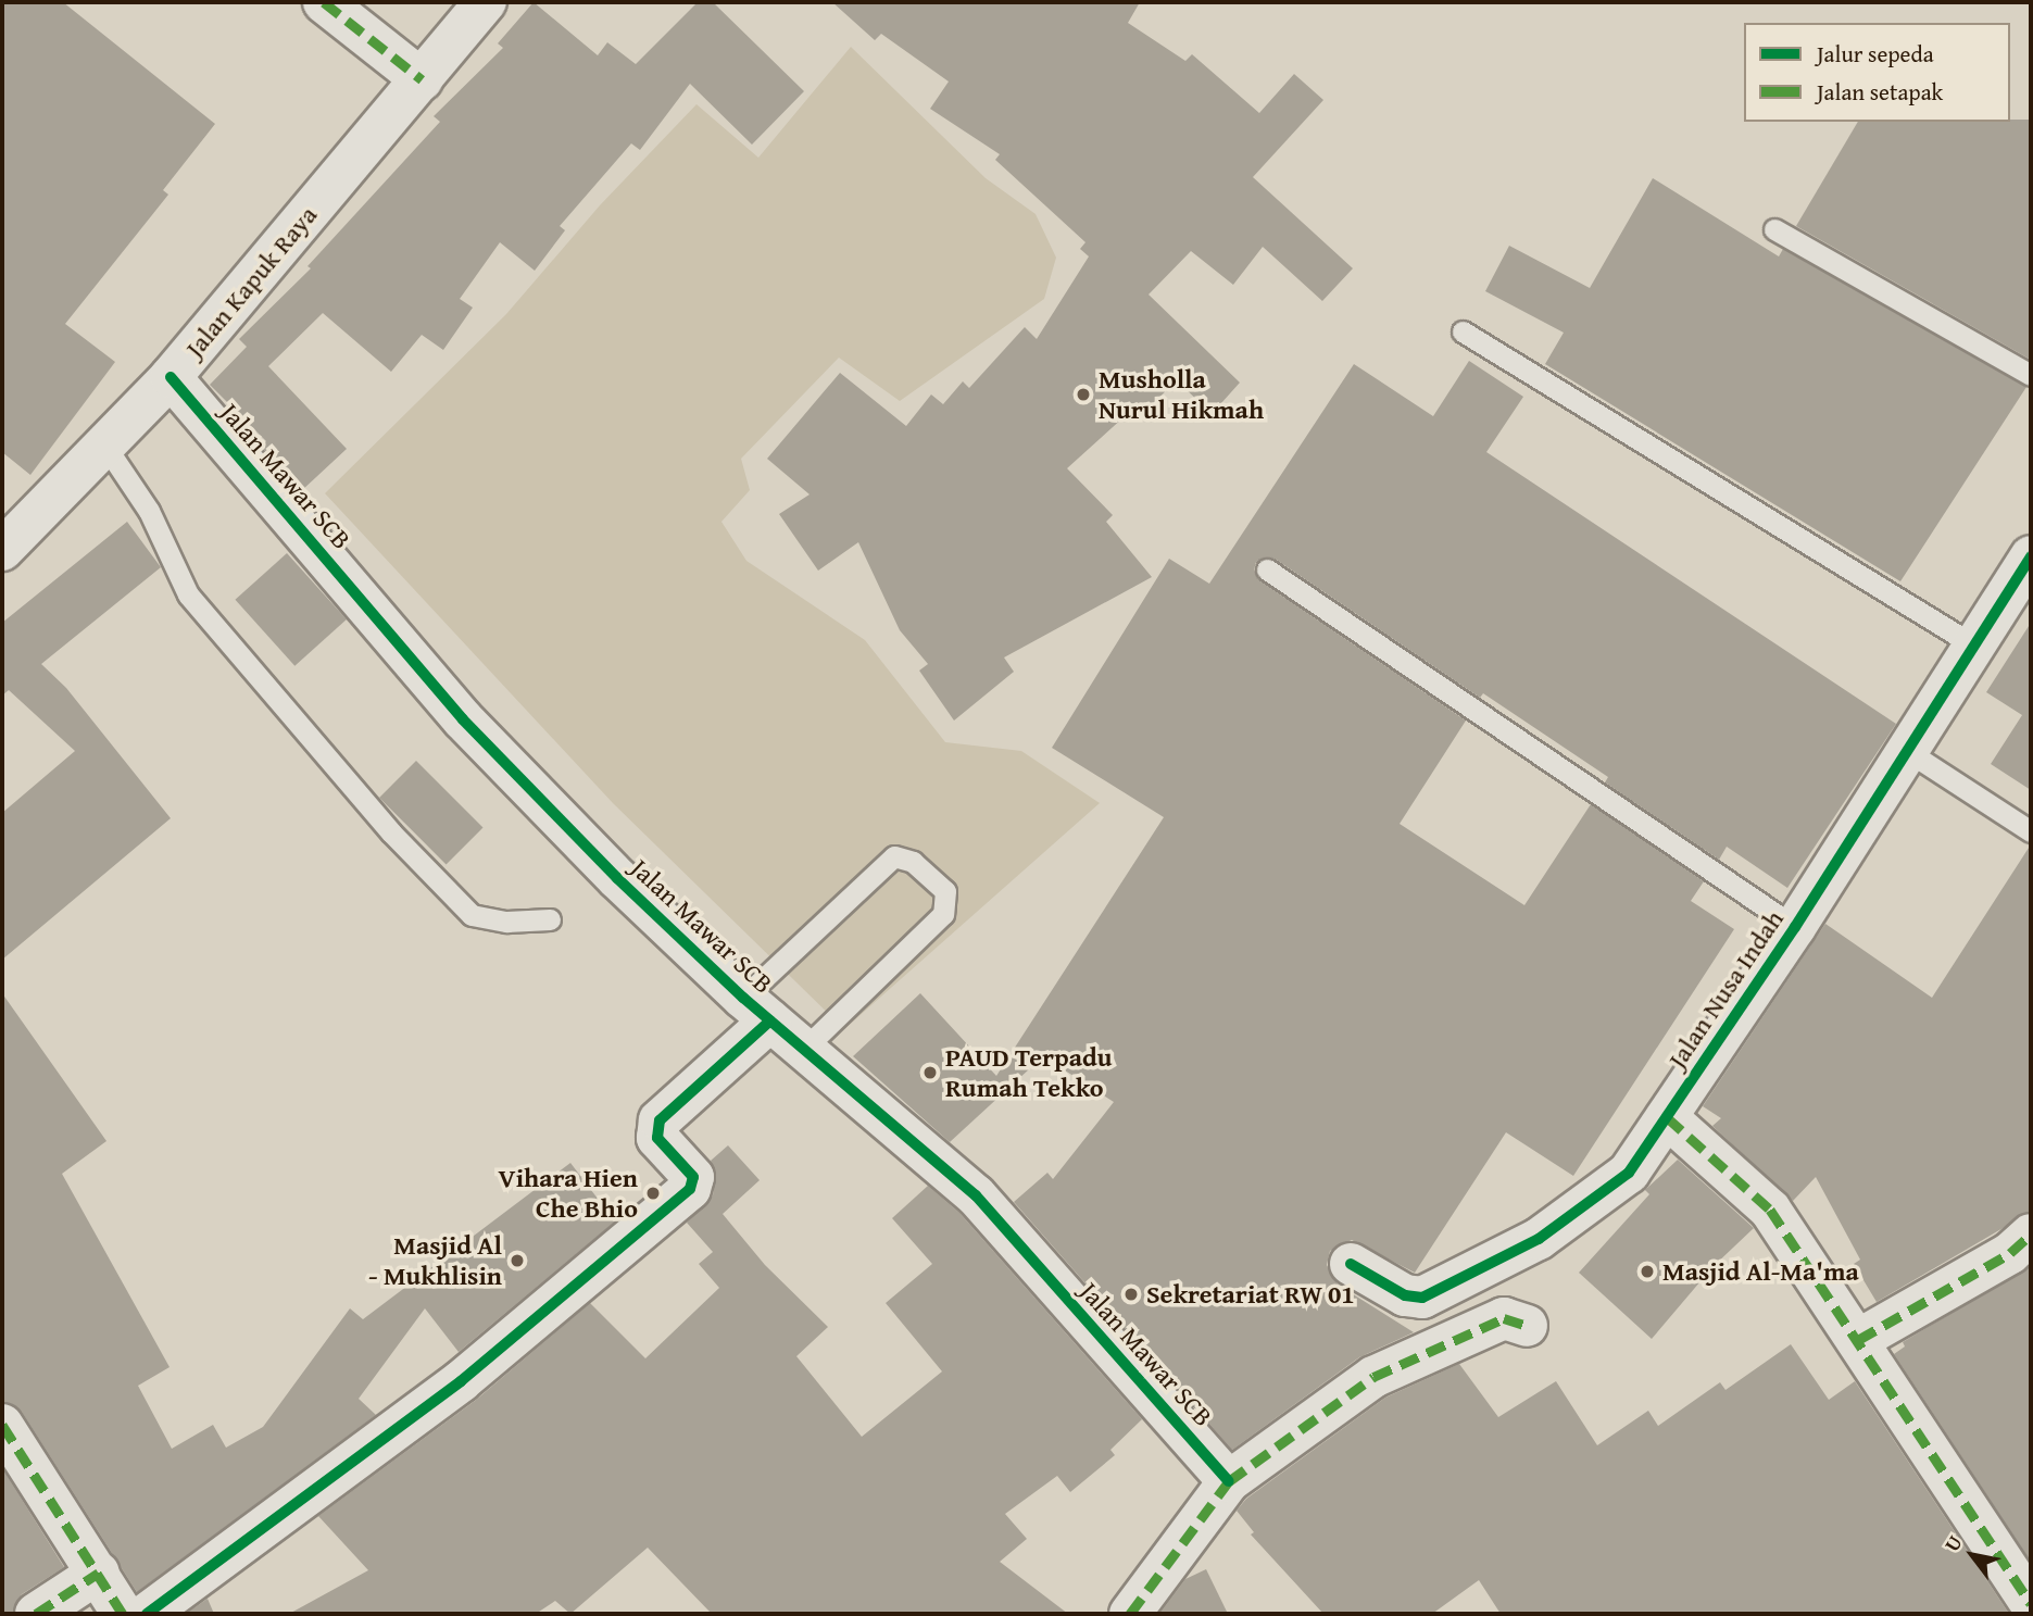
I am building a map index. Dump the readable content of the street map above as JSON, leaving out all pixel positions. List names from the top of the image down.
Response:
{
  "streets": {
    "street": ["Jalan Kapuk Raya", "Jalan Mawar SCB", "Jalan Nusa Indah"]
  },
  "crossings": [
    ["Jalan Kapuk Raya", "Jalan Mawar SCB"]
  ],
  "places": [
    "Musholla Nurul Hikmah",
    "PAUD Terpadu Rumah Tekko",
    "Vihara Hien Che Bhio",
    "Masjid Al - Mukhlisin",
    "Masjid Al-Ma'ma",
    "Sekretariat RW 01"
  ],
  "legend": ["Jalur sepeda", "Jalan setapak"],
  "north": "top left"
}
